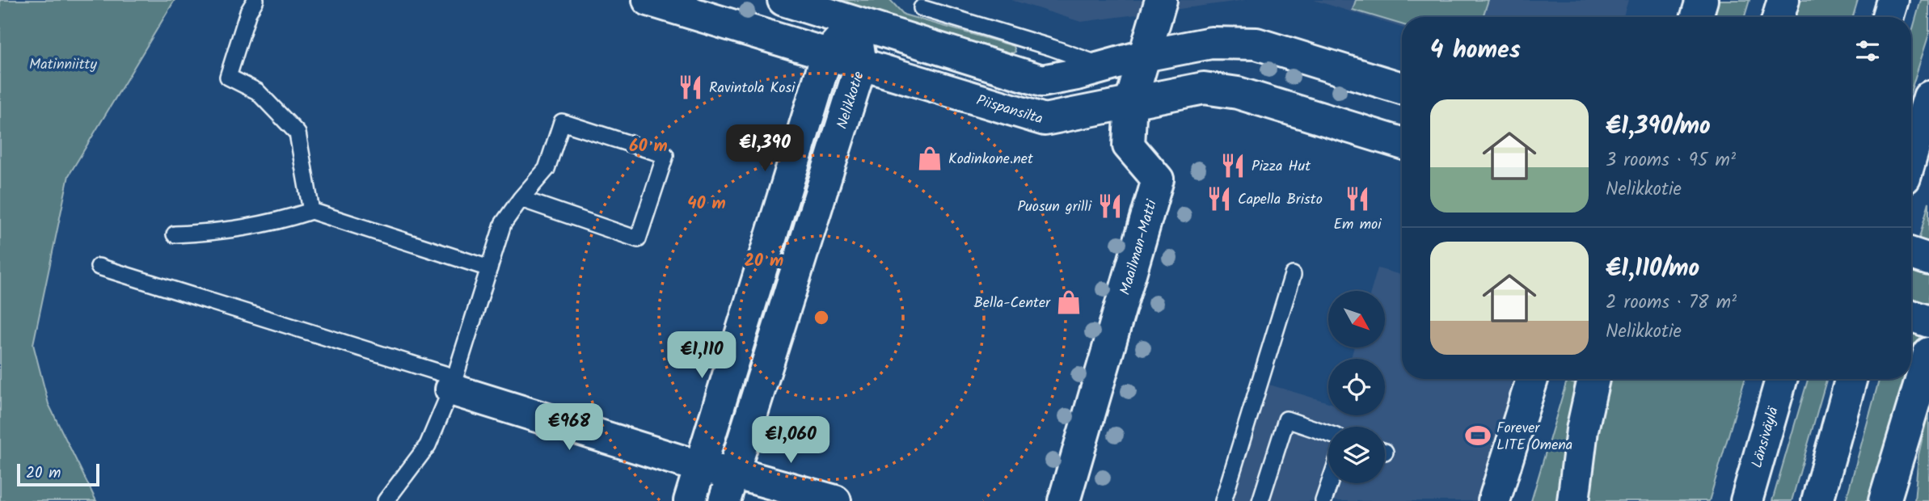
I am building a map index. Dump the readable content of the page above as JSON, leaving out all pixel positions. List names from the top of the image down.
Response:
{
  "streets": {
    "main road": [
      "Nelikkotie",
      "Piispansilta",
      "Maailman-Matti",
      "Länsiväylä"
    ]
  },
  "crossings": [
    ["Nelikkotie", "Piispansilta"],
    ["Piispansilta", "Maailman-Matti"]
  ],
  "parks": ["Matinniitty"],
  "places": {
    "restaurant": [
      "Ravintola Kosi",
      "Pizza Hut",
      "Capella Bristo",
      "Em moi",
      "Puosun grilli"
    ],
    "shop": ["Kodinkone.net", "Bella-Center"],
    "sports": ["Forever LITE Omena"]
  },
  "scale_bar": "20 m",
  "north": "bottom right",
  "page": {
    "heading": "4 homes",
    "list": [
      {
        "name": "€1,390/mo",
        "note": "3 rooms · 95 m² · Nelikkotie"
      },
      {
        "name": "€1,110/mo",
        "note": "2 rooms · 78 m² · Nelikkotie"
      }
    ],
    "price": [
      "€1,390",
      "€1,110",
      "€968",
      "€1,060"
    ],
    "scale": "20 m"
  },
  "rings": ["60 m", "40 m", "20 m"]
}
